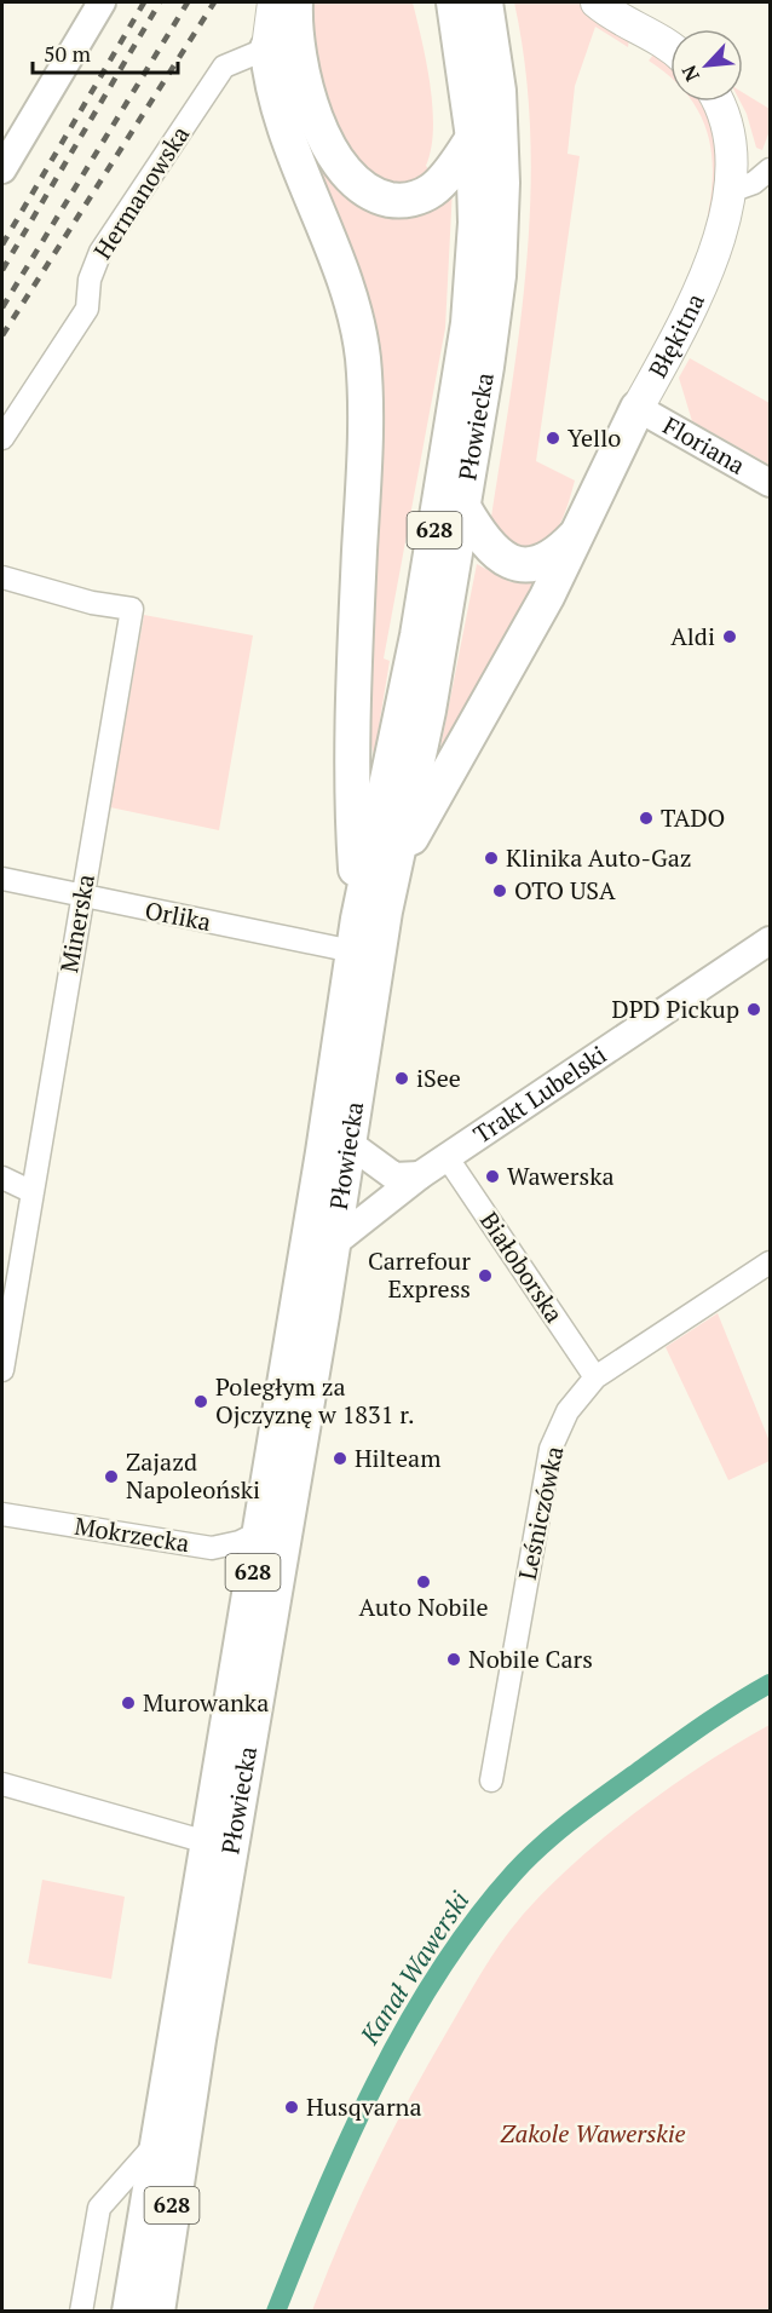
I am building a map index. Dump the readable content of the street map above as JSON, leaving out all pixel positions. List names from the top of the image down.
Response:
{
  "streets": {
    "main road": ["Błękitna", "Płowiecka", "628"],
    "street": [
      "Hermanowska",
      "Floriana",
      "Orlika",
      "Minerska",
      "Trakt Lubelski",
      "Białoborska",
      "Leśniczówka",
      "Mokrzecka"
    ]
  },
  "crossings": [
    ["Błękitna", "Floriana"],
    ["Płowiecka", "Orlika"],
    ["Płowiecka", "Trakt Lubelski"],
    ["Płowiecka", "Mokrzecka"],
    ["Orlika", "Minerska"],
    ["Trakt Lubelski", "Białoborska"],
    ["Białoborska", "Leśniczówka"]
  ],
  "water": ["Kanał Wawerski"],
  "parks": ["Zakole Wawerskie"],
  "places": [
    "Yello",
    "Aldi",
    "TADO",
    "Klinika Auto-Gaz",
    "OTO USA",
    "DPD Pickup",
    "iSee",
    "Wawerska",
    "Carrefour Express",
    "Poległym za Ojczyznę w 1831 r.",
    "Hilteam",
    "Zajazd Napoleoński",
    "Auto Nobile",
    "Nobile Cars",
    "Murowanka",
    "Husqvarna"
  ],
  "scale_bar": "50 m",
  "north": "bottom left"
}
